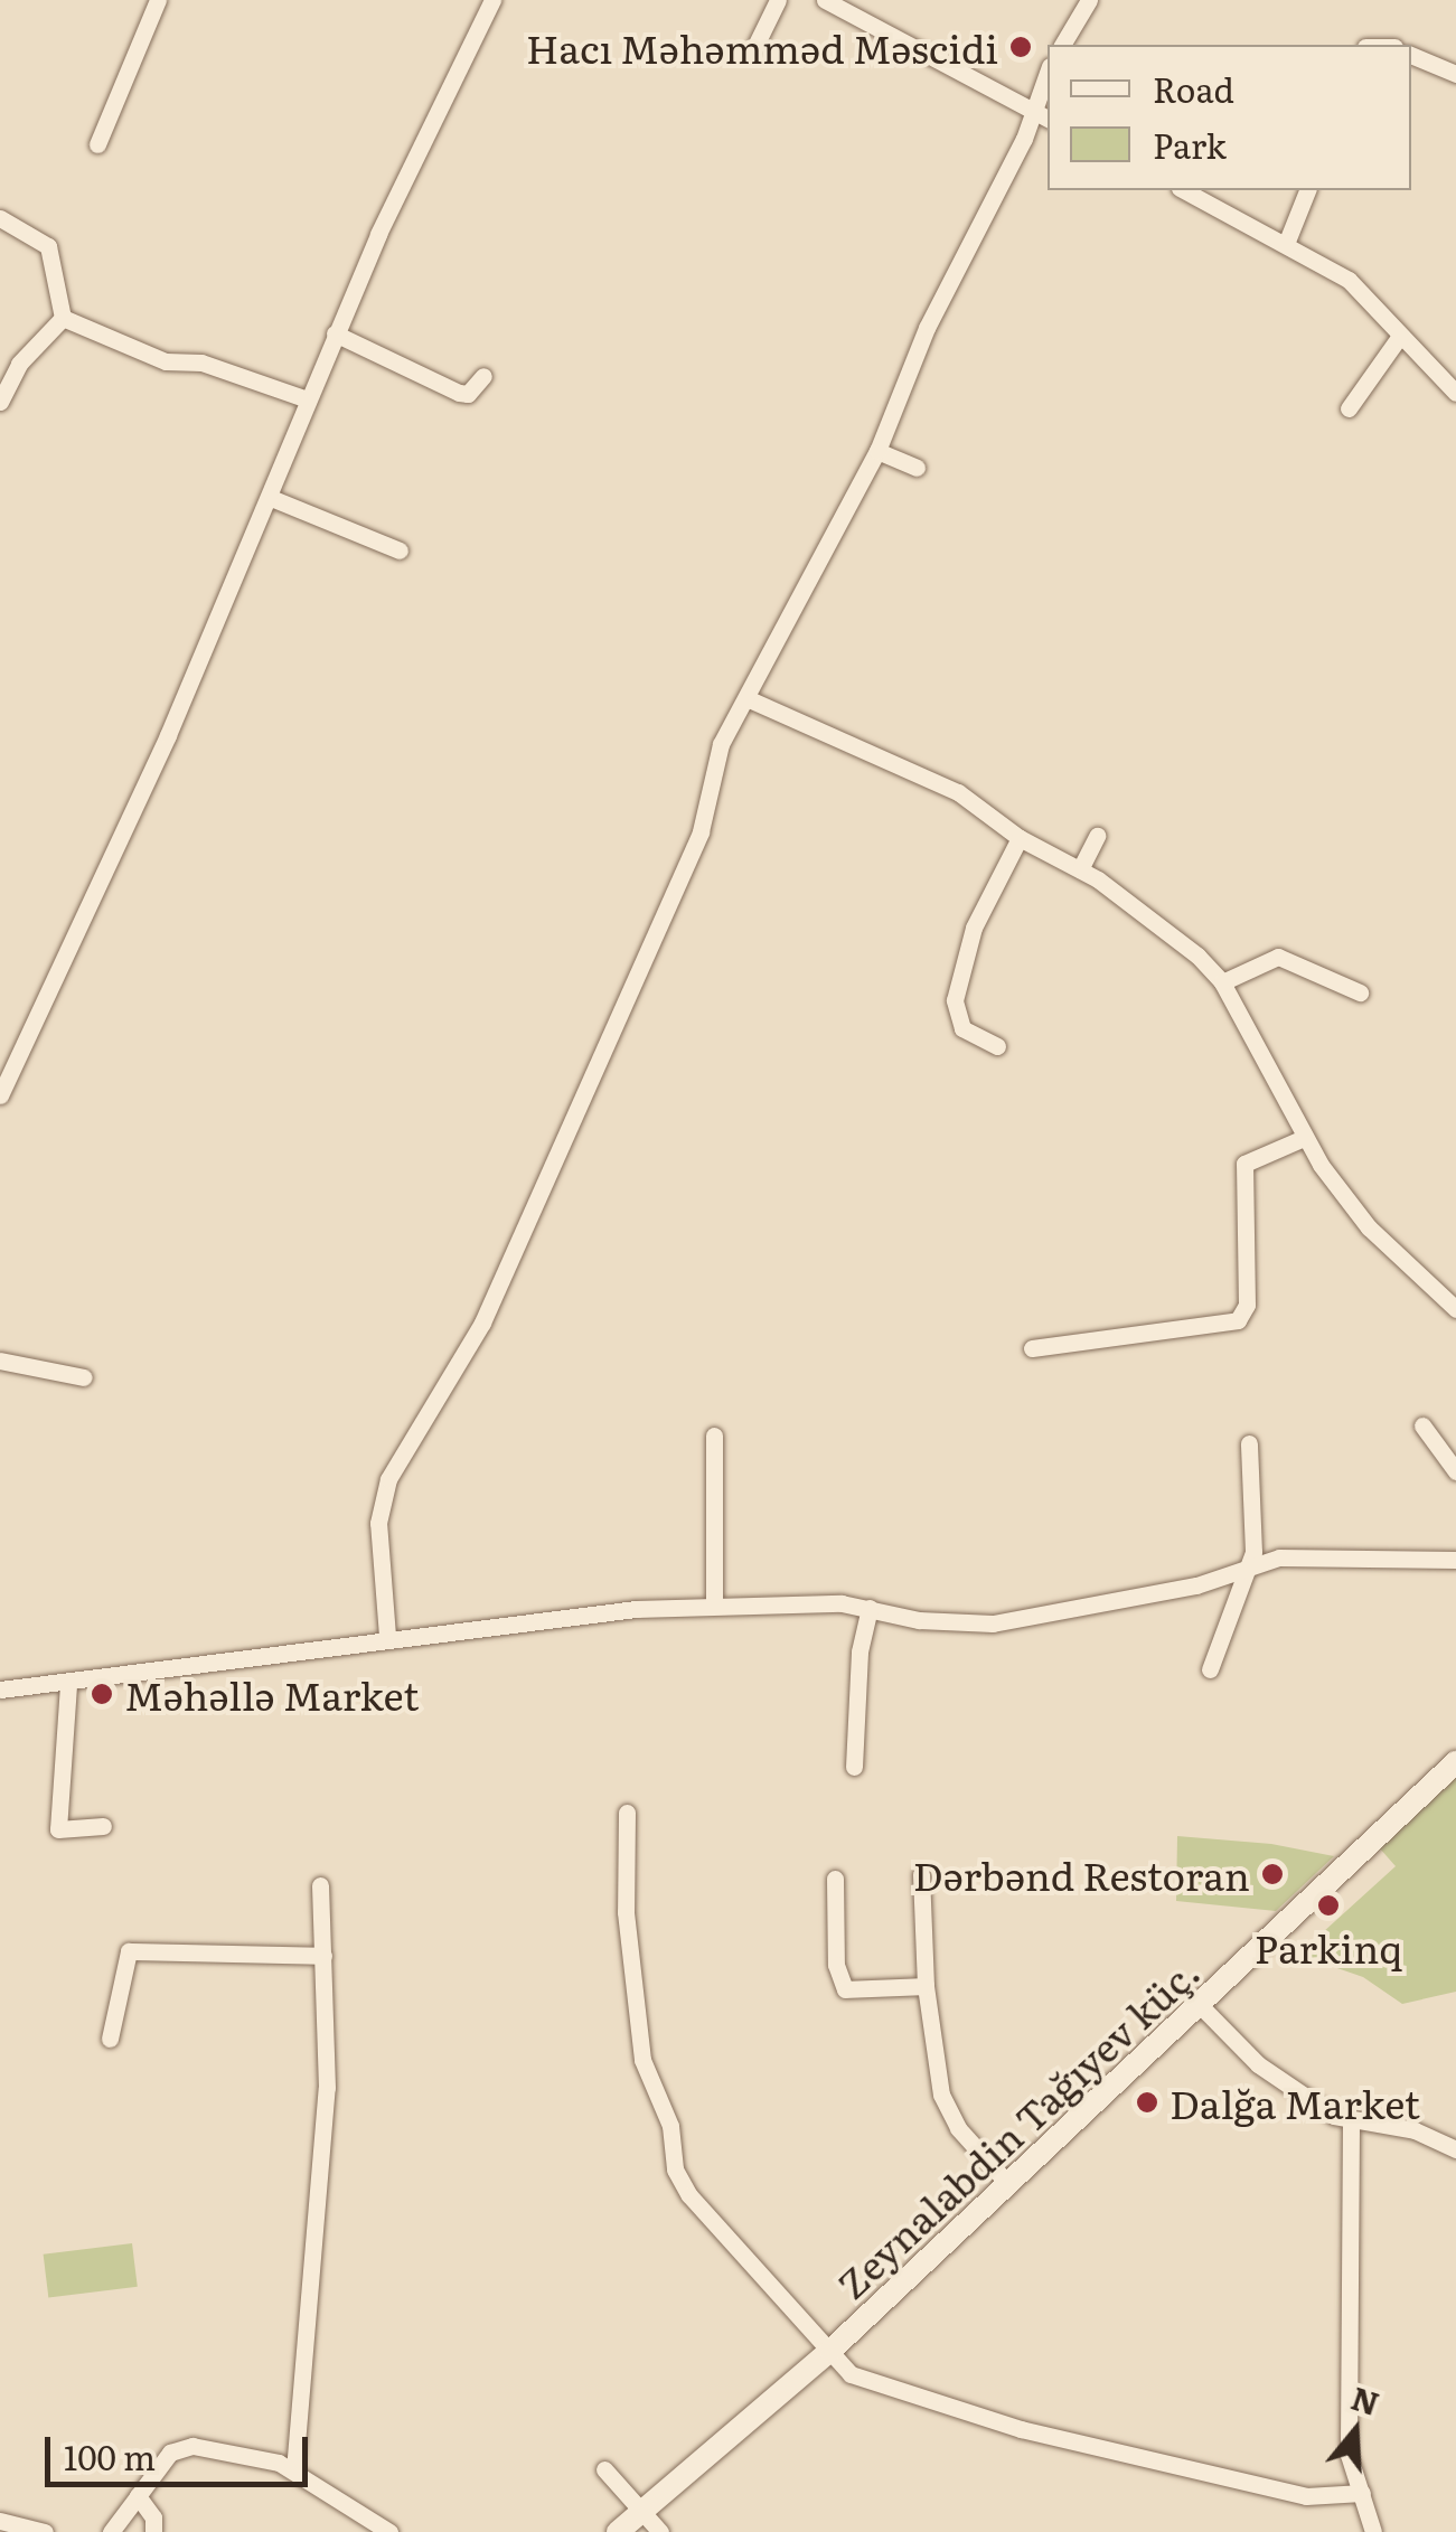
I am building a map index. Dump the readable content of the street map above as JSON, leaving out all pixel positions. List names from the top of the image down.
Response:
{
  "streets": {
    "street": ["Zeynalabdin Tağıyev küç."]
  },
  "places": [
    "Hacı Məhəmməd Məscidi",
    "Məhəllə Market",
    "Dərbənd Restoran",
    "Parkinq",
    "Dalğa Market"
  ],
  "legend": ["Road", "Park"],
  "scale_bar": "100 m",
  "north": "top"
}
